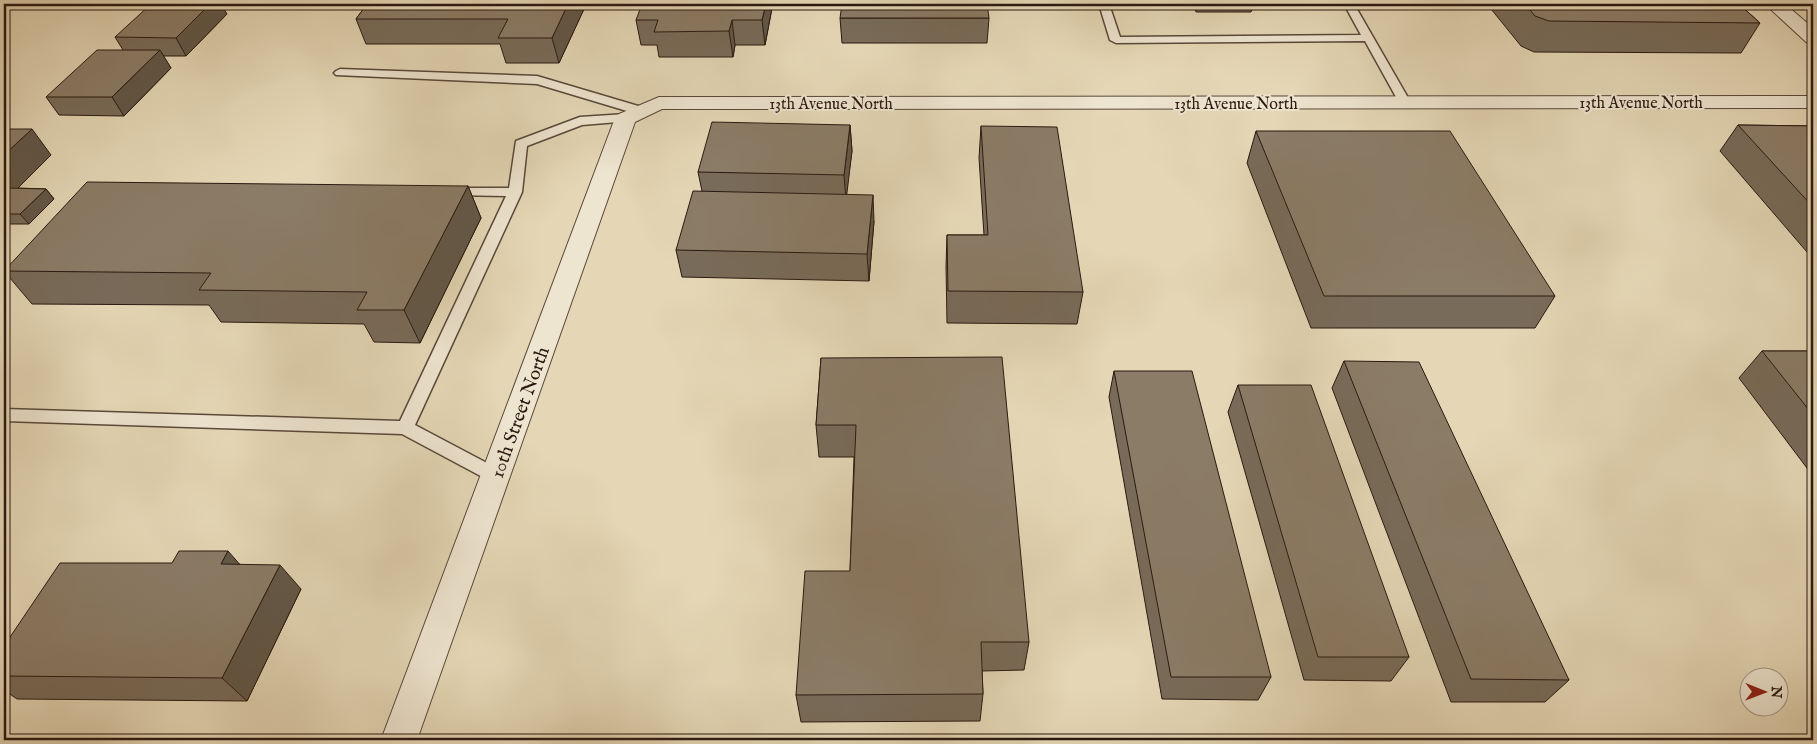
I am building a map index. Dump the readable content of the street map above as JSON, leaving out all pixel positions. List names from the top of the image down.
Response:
{
  "streets": {
    "street": ["13th Avenue North", "10th Street North"]
  },
  "crossings": [
    ["13th Avenue North", "10th Street North"]
  ],
  "north": "right"
}
